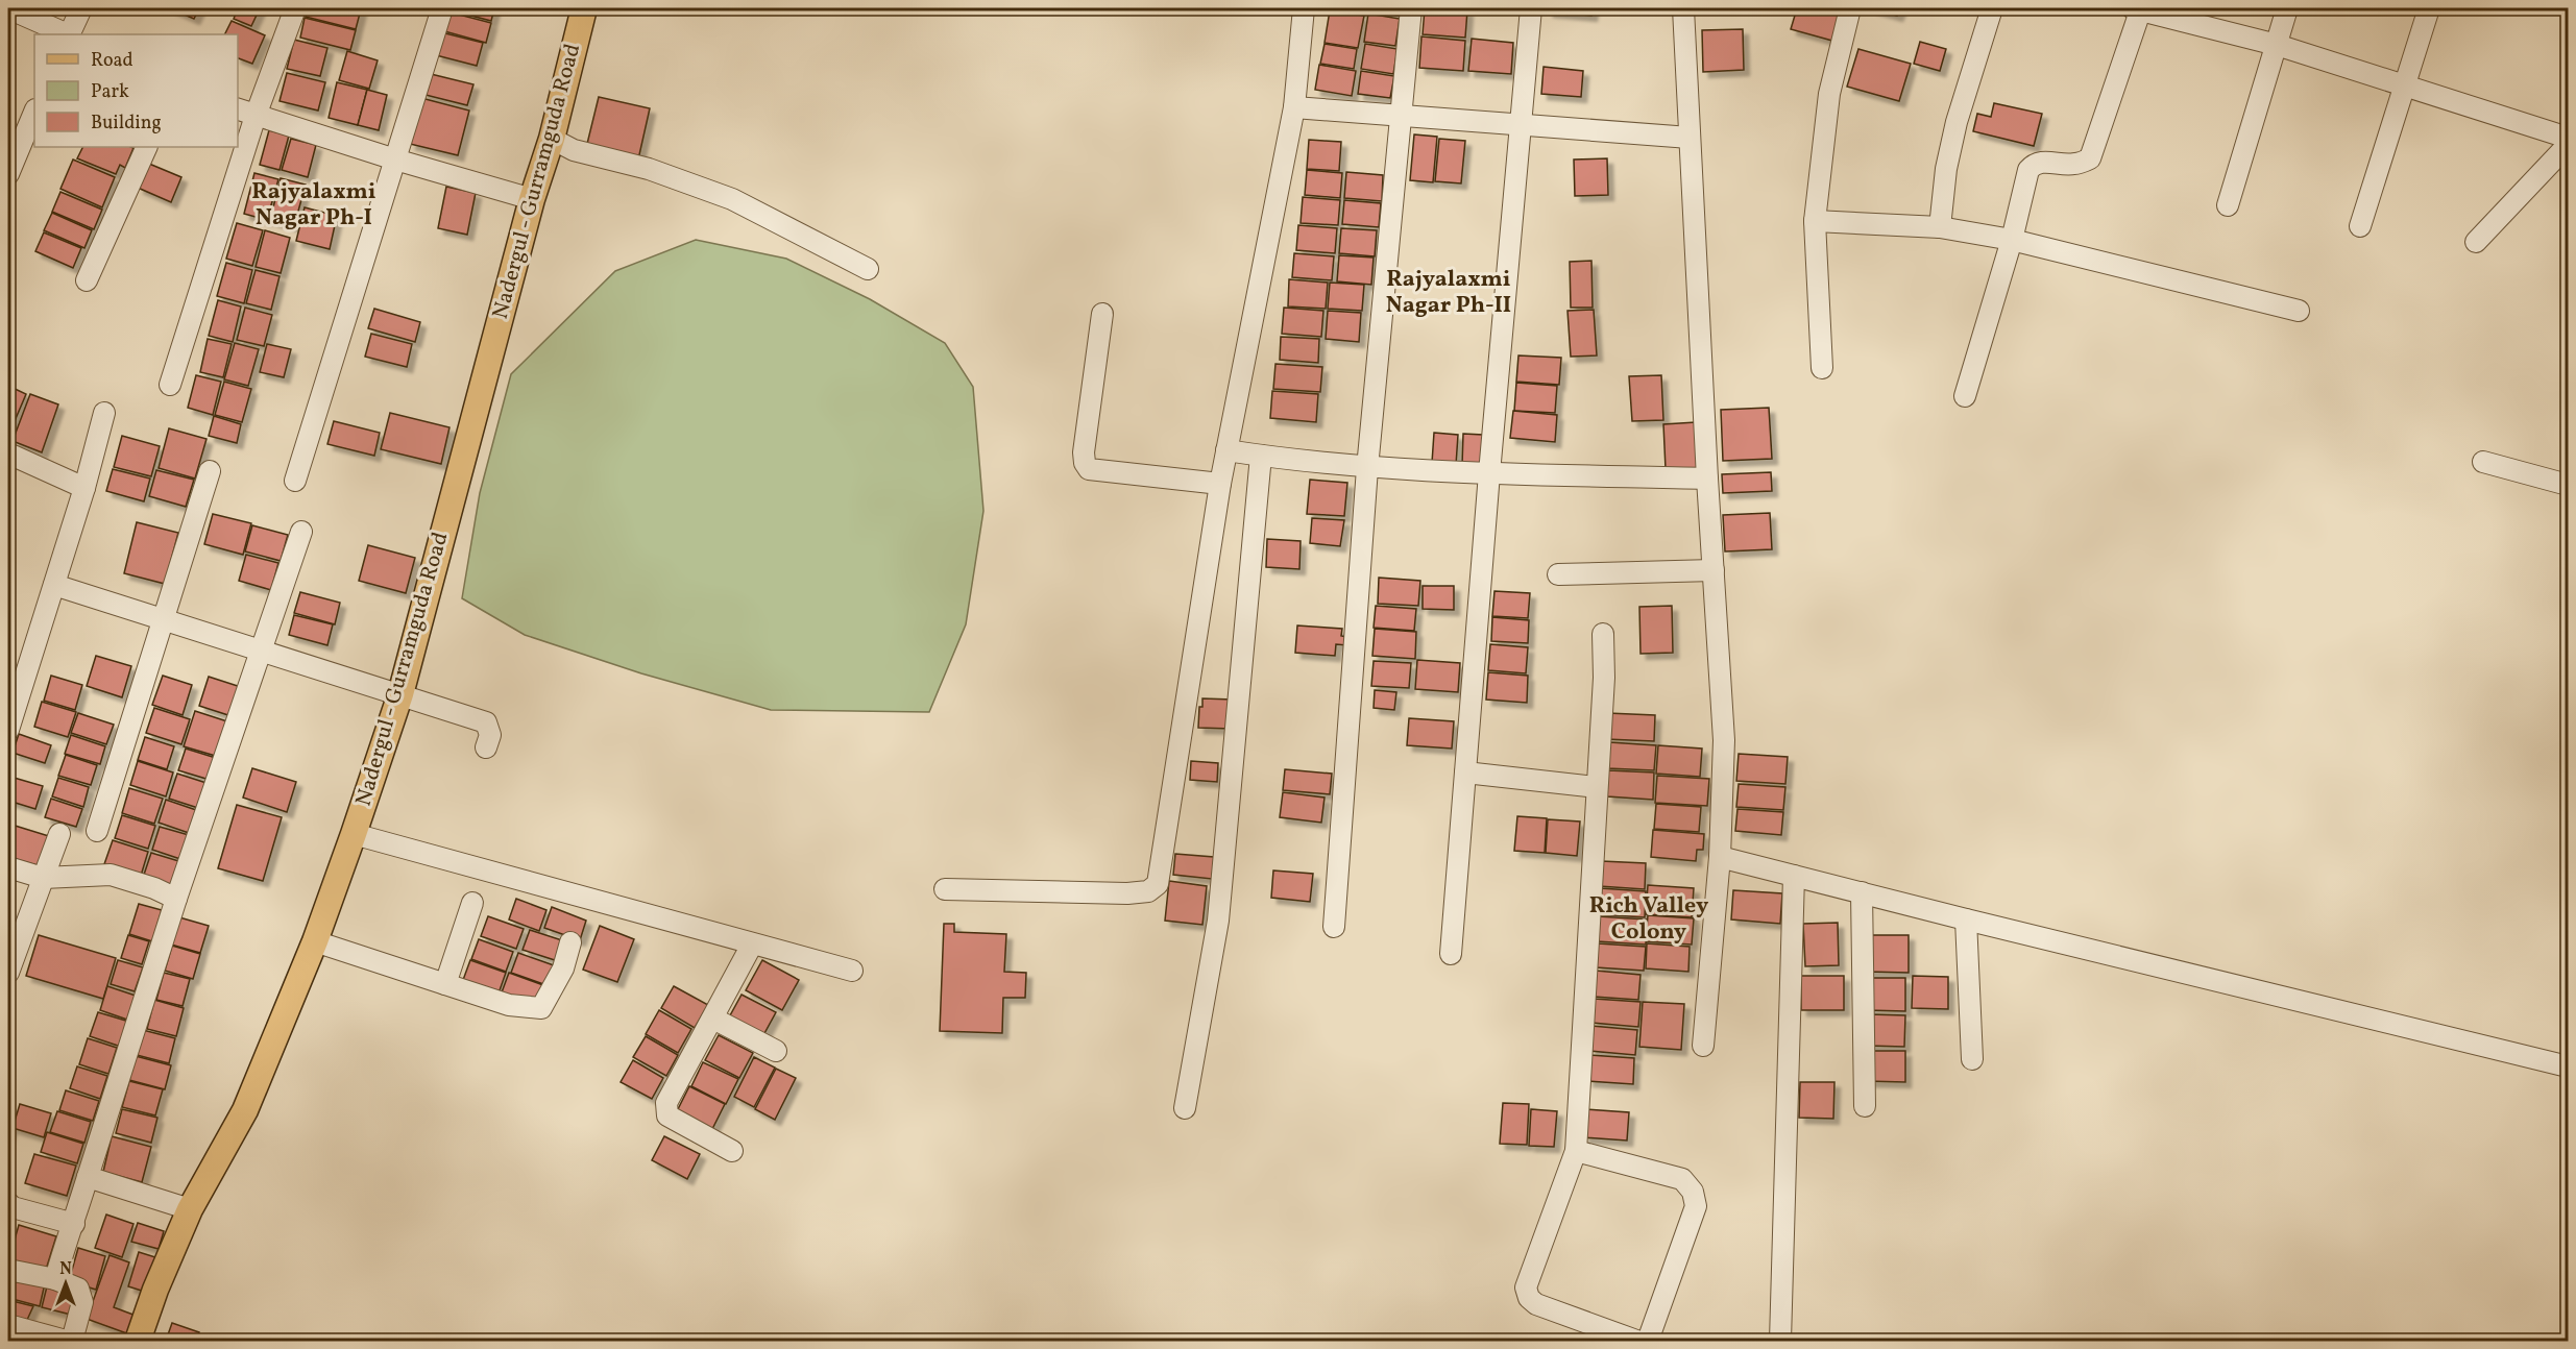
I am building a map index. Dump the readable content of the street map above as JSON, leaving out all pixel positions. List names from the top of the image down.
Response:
{
  "streets": {
    "main road": ["Nadergul - Gurramguda Road"]
  },
  "districts": ["Rajyalaxmi Nagar Ph-I", "Rajyalaxmi Nagar Ph-II", "Rich Valley Colony"],
  "legend": ["Road", "Park", "Building"],
  "north": "top"
}
